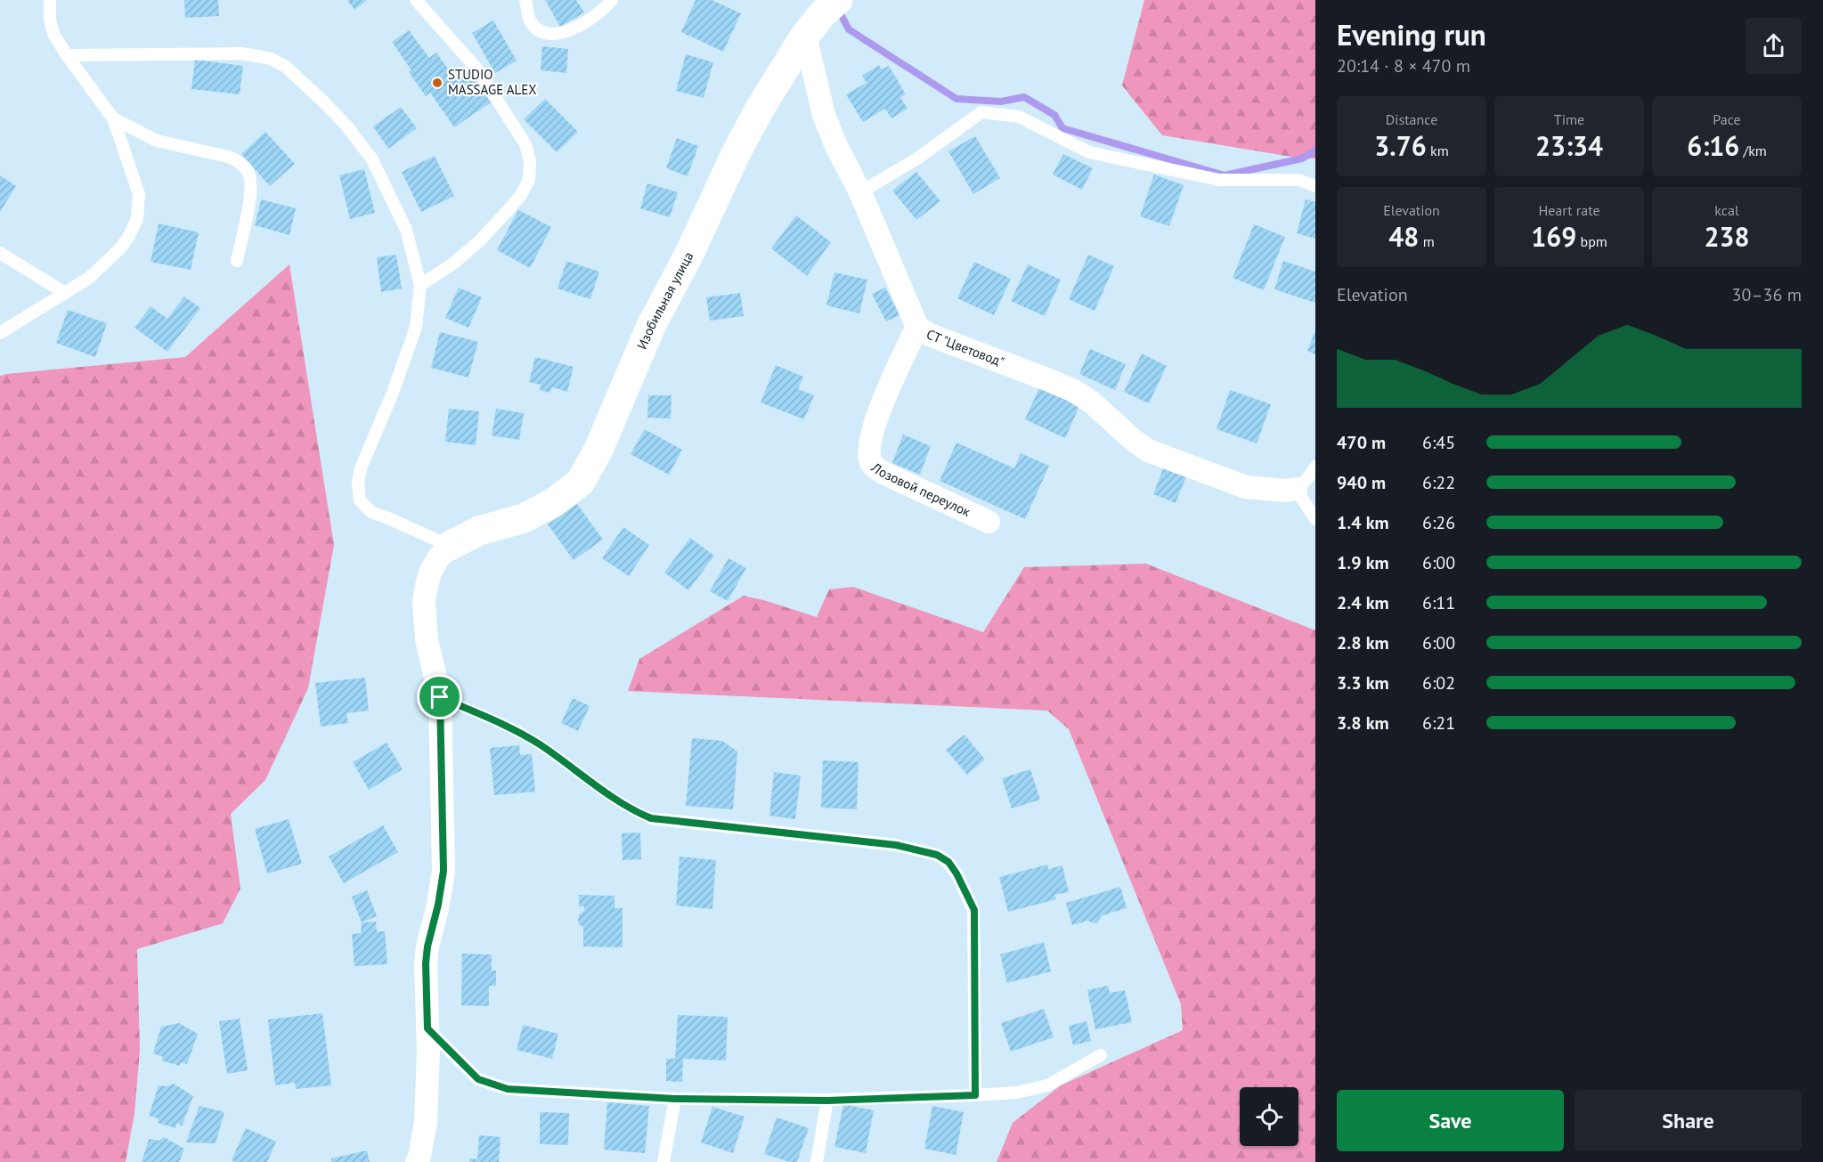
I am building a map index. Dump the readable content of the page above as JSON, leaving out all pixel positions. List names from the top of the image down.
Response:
{
  "streets": {
    "street": ["Изобильная улица", "СТ \"Цветовод\"", "Лозовой переулок"]
  },
  "crossings": [
    ["Изобильная улица", "СТ \"Цветовод\""],
    ["СТ \"Цветовод\"", "Лозовой переулок"]
  ],
  "places": ["STUDIO MASSAGE ALEX"],
  "page": {
    "heading": ["Evening run", "20:14 · 8 × 470 m"],
    "stats": [
      ["Distance", "3.76 km"],
      ["Time", "23:34"],
      ["Pace", "6:16 /km"],
      ["Elevation", "48 m"],
      ["Heart rate", "169 bpm"],
      ["kcal", "238"]
    ],
    "chart": ["Elevation", "30–36 m"],
    "list": [
      {
        "name": "470 m",
        "note": "6:45"
      },
      {
        "name": "940 m",
        "note": "6:22"
      },
      {
        "name": "1.4 km",
        "note": "6:26"
      },
      {
        "name": "1.9 km",
        "note": "6:00"
      },
      {
        "name": "2.4 km",
        "note": "6:11"
      },
      {
        "name": "2.8 km",
        "note": "6:00"
      },
      {
        "name": "3.3 km",
        "note": "6:02"
      },
      {
        "name": "3.8 km",
        "note": "6:21"
      }
    ],
    "buttons": ["Save", "Share"]
  }
}
